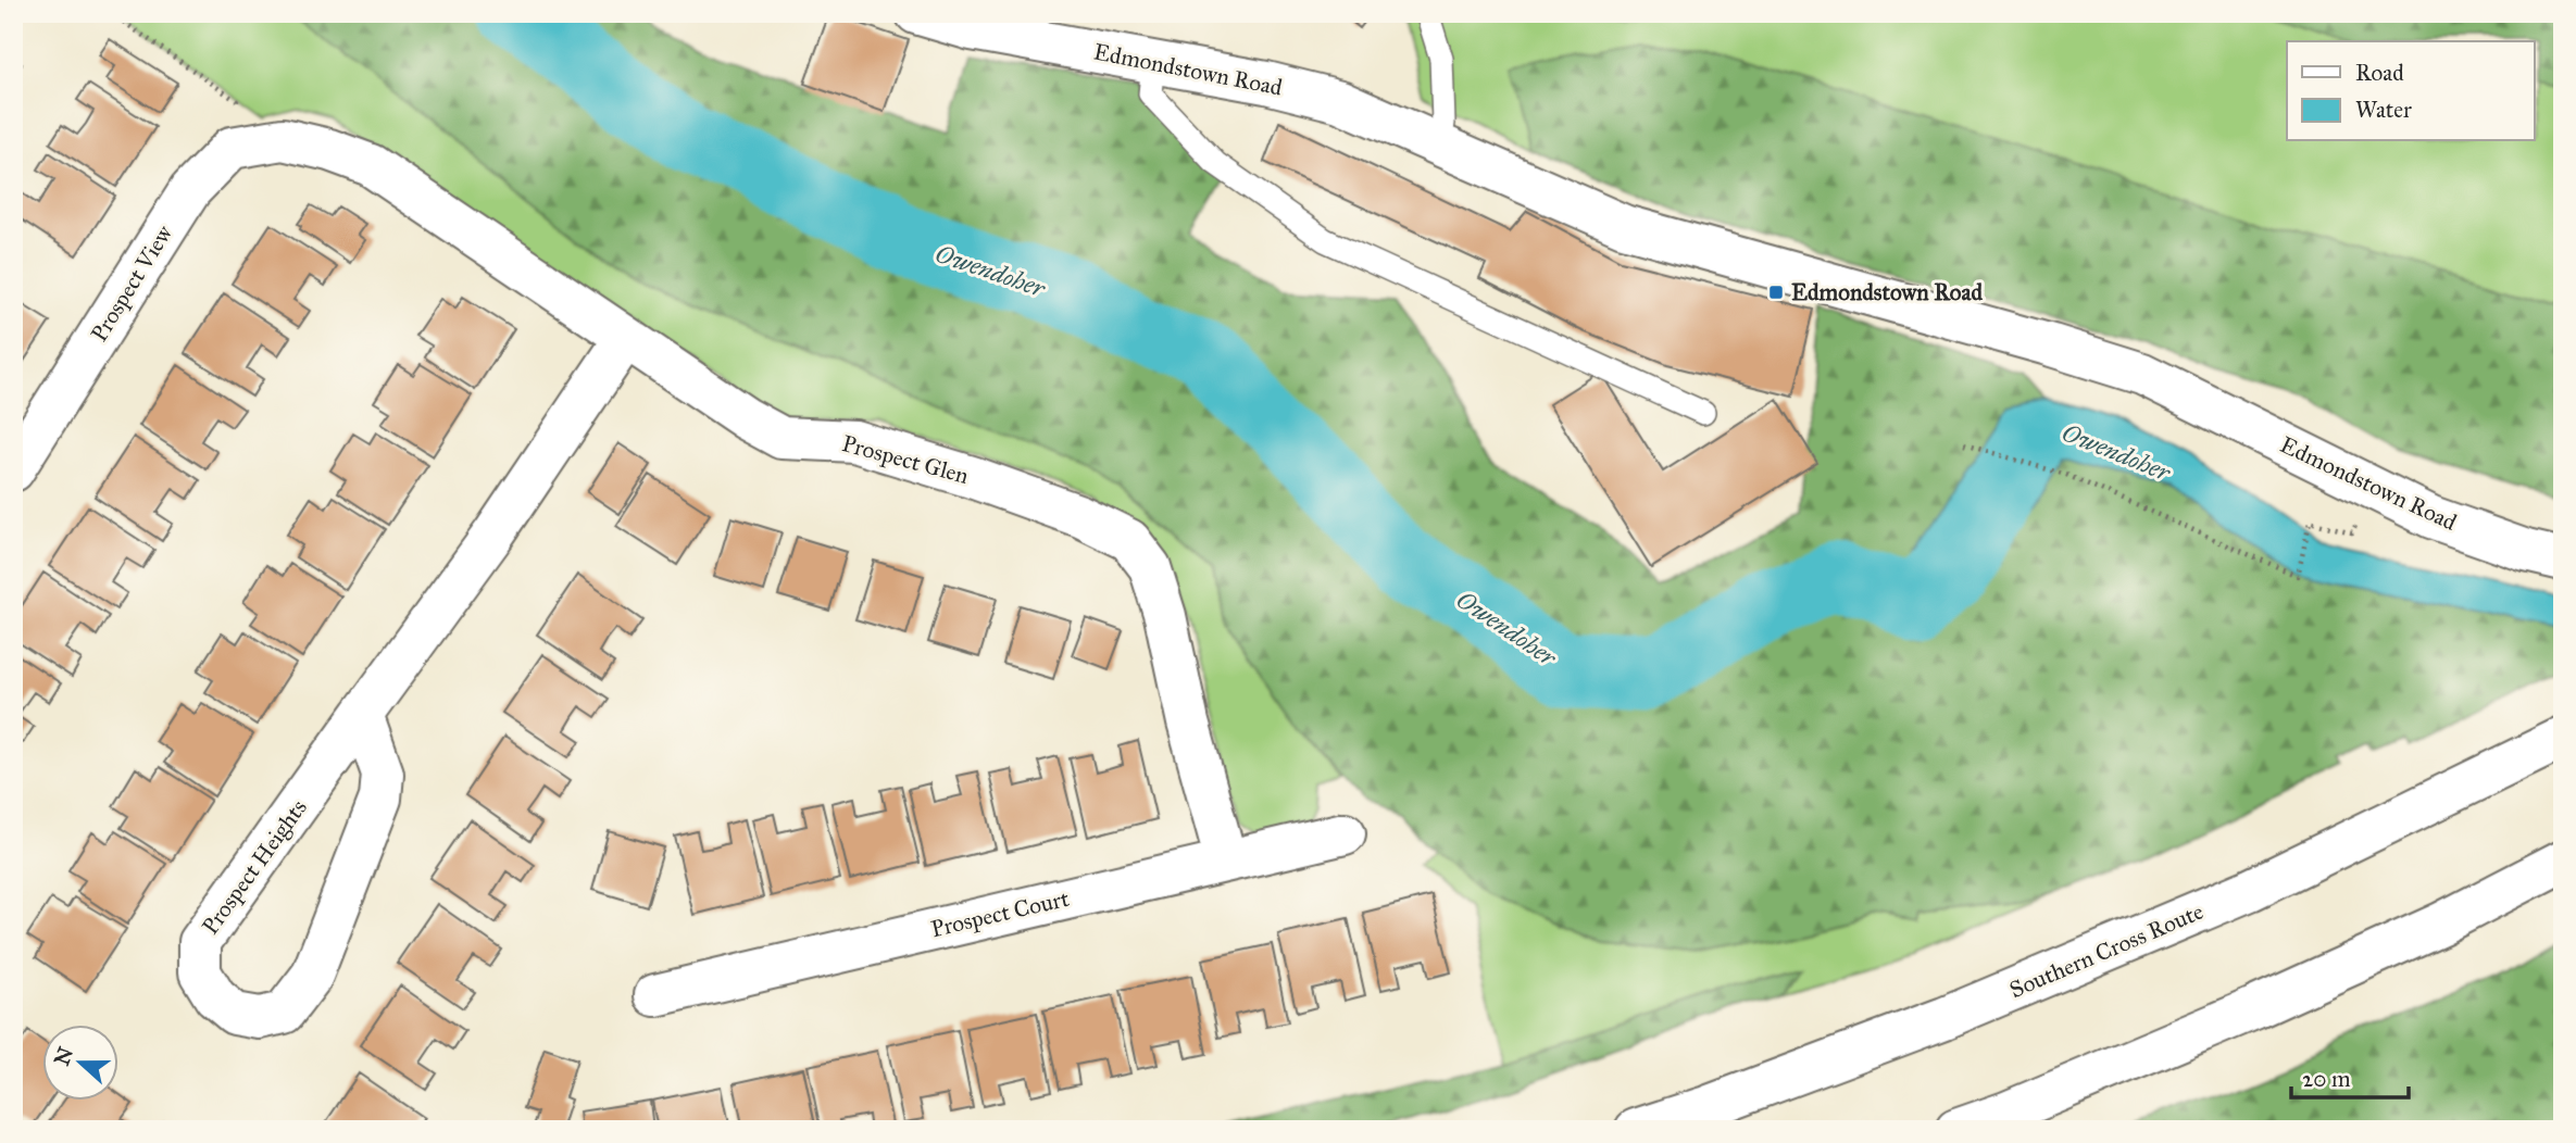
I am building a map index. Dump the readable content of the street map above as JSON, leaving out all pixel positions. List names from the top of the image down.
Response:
{
  "streets": {
    "main road": [
      "Edmondstown Road",
      "Prospect View",
      "Prospect Glen",
      "Prospect Heights",
      "Prospect Court",
      "Southern Cross Route"
    ]
  },
  "crossings": [
    ["Prospect View", "Prospect Glen"],
    ["Prospect Glen", "Prospect Heights"],
    ["Prospect Glen", "Prospect Court"]
  ],
  "water": ["Owendoher"],
  "places": {
    "transit": ["Edmondstown Road"]
  },
  "legend": ["Road", "Water"],
  "scale_bar": "20 m",
  "north": "left"
}
